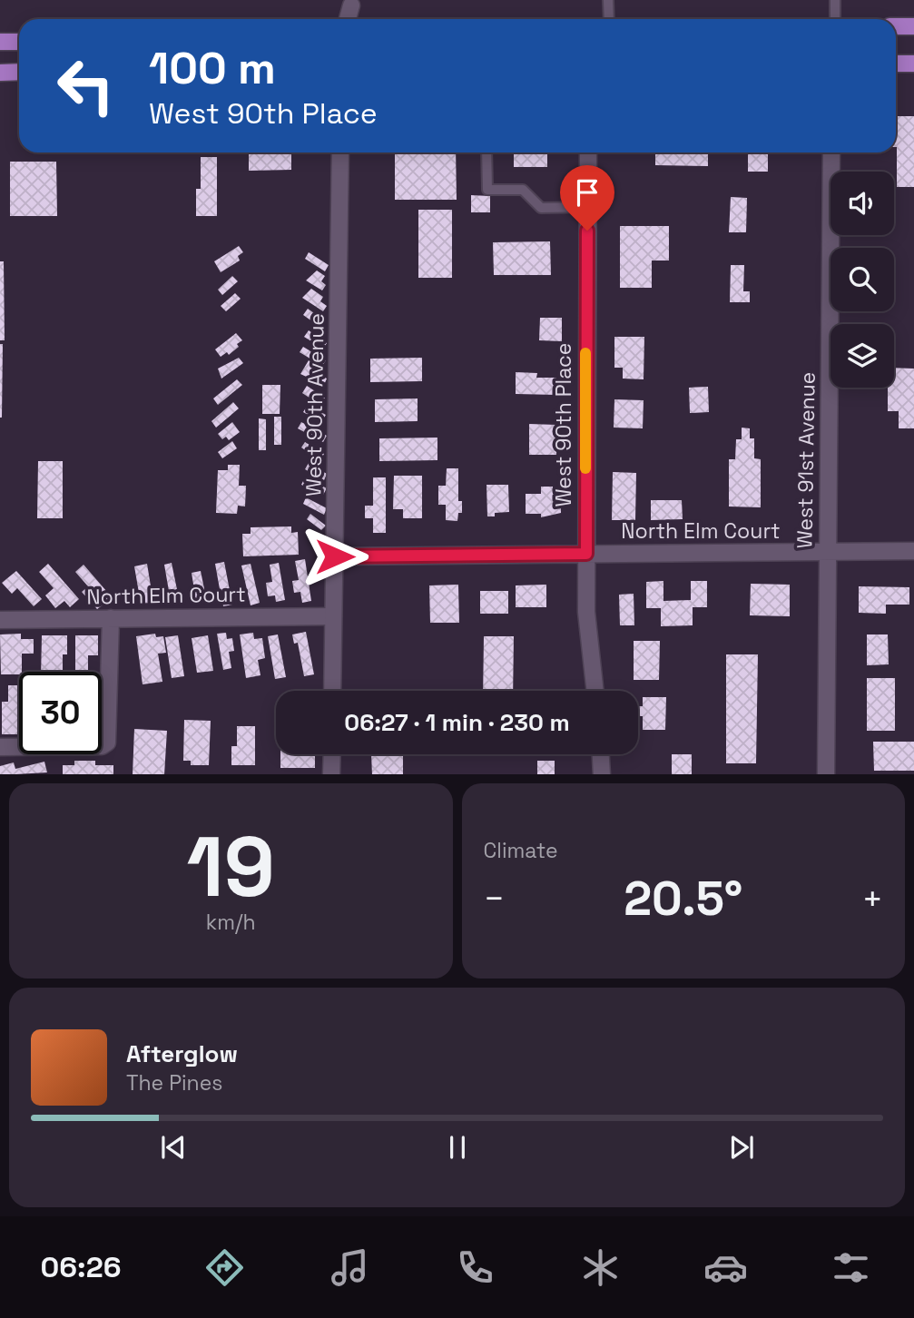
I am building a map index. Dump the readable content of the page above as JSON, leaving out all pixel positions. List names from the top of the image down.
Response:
{
  "streets": {
    "street": [
      "West 90th Avenue",
      "West 90th Place",
      "West 91st Avenue",
      "North Elm Court"
    ]
  },
  "crossings": [
    ["West 90th Avenue", "North Elm Court"],
    ["West 90th Place", "North Elm Court"],
    ["West 91st Avenue", "North Elm Court"]
  ],
  "page": {
    "turn": ["100 m", "West 90th Place"],
    "limit": "30",
    "trip": "06:27 · 1 min · 230 m",
    "tile": [
      ["19", "km/h"],
      "Climate"
    ],
    "heat": ["−", "20.5°", "+"],
    "song": ["Afterglow", "The Pines"],
    "tabs": "06:26"
  }
}
